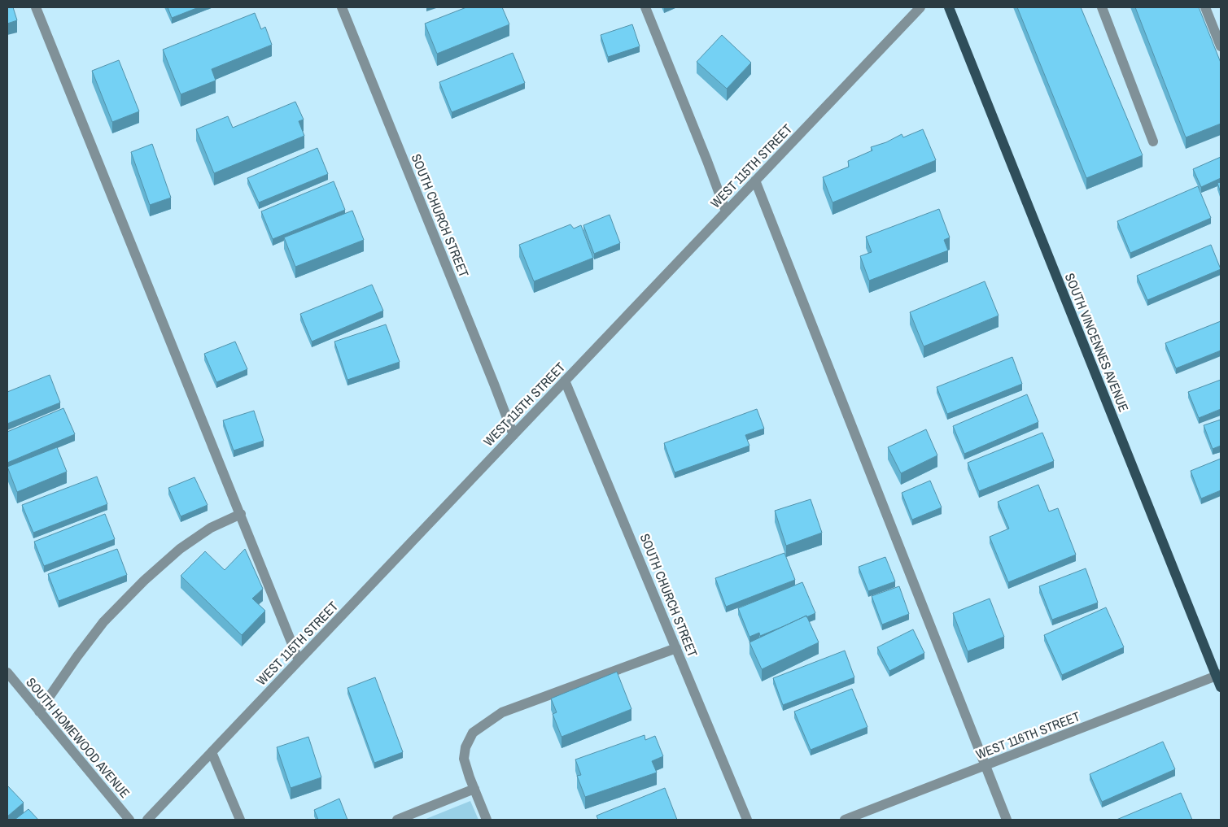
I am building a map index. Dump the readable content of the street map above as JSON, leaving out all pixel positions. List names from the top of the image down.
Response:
{
  "streets": {
    "main road": ["SOUTH VINCENNES AVENUE"],
    "street": [
      "WEST 115TH STREET",
      "SOUTH CHURCH STREET",
      "WEST 116TH STREET",
      "SOUTH HOMEWOOD AVENUE"
    ]
  },
  "crossings": [
    ["WEST 115TH STREET", "SOUTH CHURCH STREET"],
    ["SOUTH VINCENNES AVENUE", "WEST 116TH STREET"]
  ]
}
